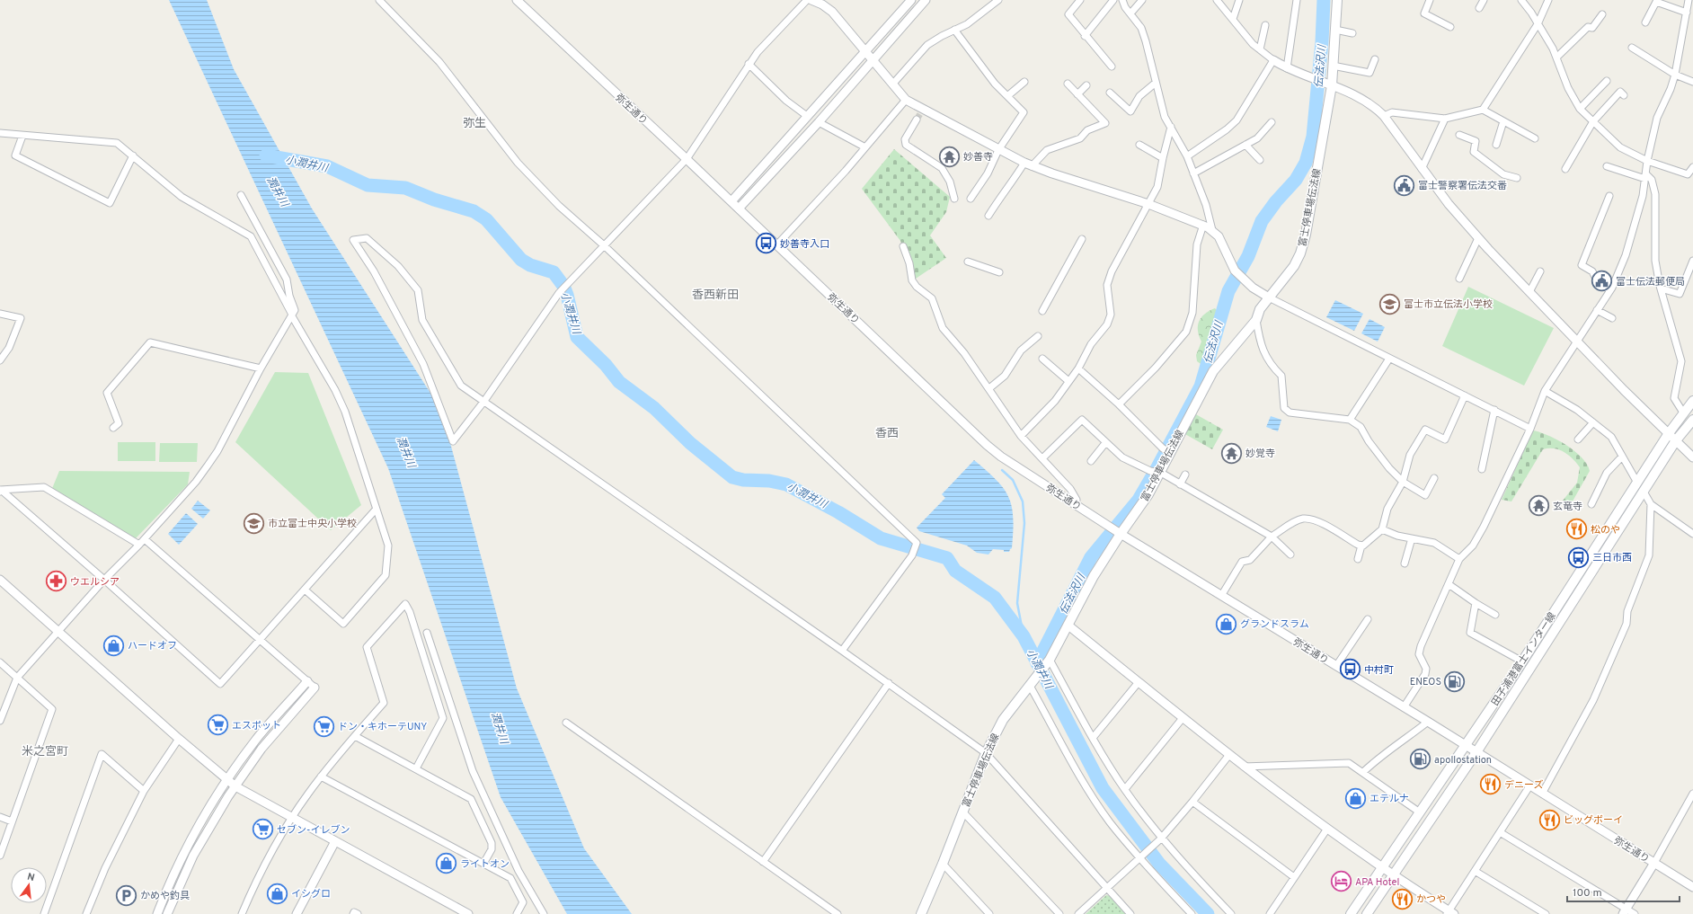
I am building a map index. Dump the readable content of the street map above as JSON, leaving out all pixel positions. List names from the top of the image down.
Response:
{
  "streets": {
    "main road": ["富士停車場伝法線", "田子浦港富士インター線"],
    "street": ["弥生通り"]
  },
  "crossings": [
    ["弥生通り", "富士停車場伝法線"],
    ["弥生通り", "田子浦港富士インター線"]
  ],
  "districts": [
    "弥生",
    "香西新田",
    "香西",
    "米之宮町"
  ],
  "water": ["伝法沢川", "小潤井川", "潤井川"],
  "places": {
    "temple": ["妙善寺", "妙覚寺", "玄竜寺"],
    "public building": ["富士警察署伝法交番", "富士伝法郵便局"],
    "bus stop": ["妙善寺入口", "三日市西", "中村町"],
    "school or university": ["富士市立伝法小学校", "市立富士中央小学校"],
    "restaurant": [
      "松のや",
      "デニーズ",
      "ビッグボーイ",
      "かつや"
    ],
    "pharmacy": ["ウエルシア"],
    "shop": [
      "グランドスラム",
      "ハードオフ",
      "エテルナ",
      "ライトオン",
      "イシグロ"
    ],
    "fuel station": ["ENEOS", "apollostation"],
    "supermarket": ["エスポット", "ドン・キホーテUNY", "セブン-イレブン"],
    "hotel": ["APA Hotel"],
    "parking": ["かめや釣具"]
  },
  "scale_bar": "100 m",
  "north": "top"
}
